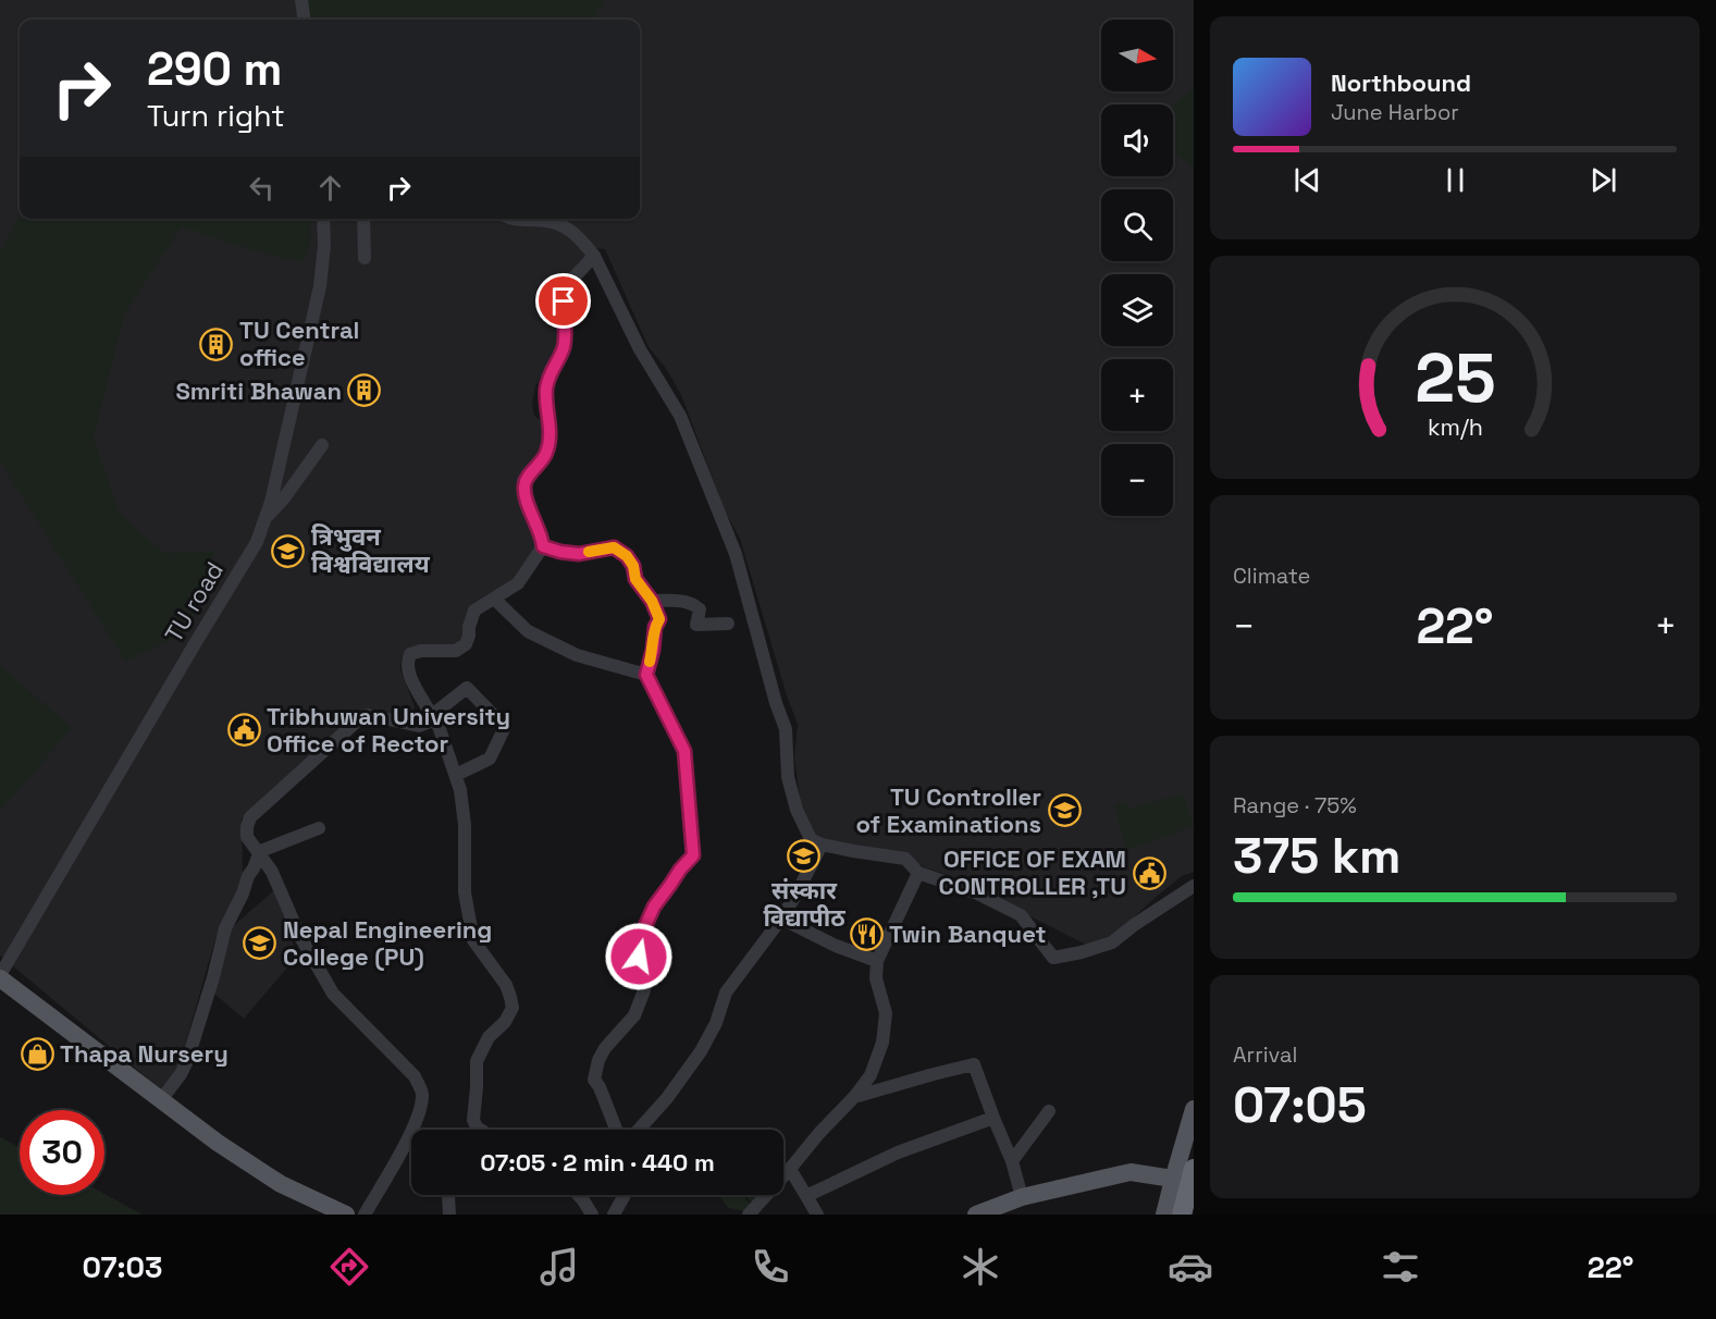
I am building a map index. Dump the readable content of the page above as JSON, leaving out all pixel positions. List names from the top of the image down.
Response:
{
  "streets": {
    "street": ["TU road"]
  },
  "places": {
    "building": ["TU Central office", "Smriti Bhawan"],
    "school or university": [
      "त्रिभुवन विश्वविद्यालय",
      "TU Controller of Examinations",
      "संस्कार विद्यापीठ",
      "Nepal Engineering College (PU)"
    ],
    "public building": ["Tribhuwan University Office of Rector", "OFFICE OF EXAM CONTROLLER ,TU"],
    "restaurant": ["Twin Banquet"],
    "shop": ["Thapa Nursery"]
  },
  "north": "right",
  "page": {
    "map_buttons": ["+", "−"],
    "turn": ["290 m", "Turn right"],
    "song": ["Northbound", "June Harbor"],
    "tile": [
      "Climate",
      ["Range · 75%", "375 km"],
      ["Arrival", "07:05"]
    ],
    "heat": ["−", "22°", "+"],
    "limit": "30",
    "trip": "07:05 · 2 min · 440 m",
    "tabs": ["07:03", "22°"],
    "gauge": ["25", "km/h"]
  }
}
